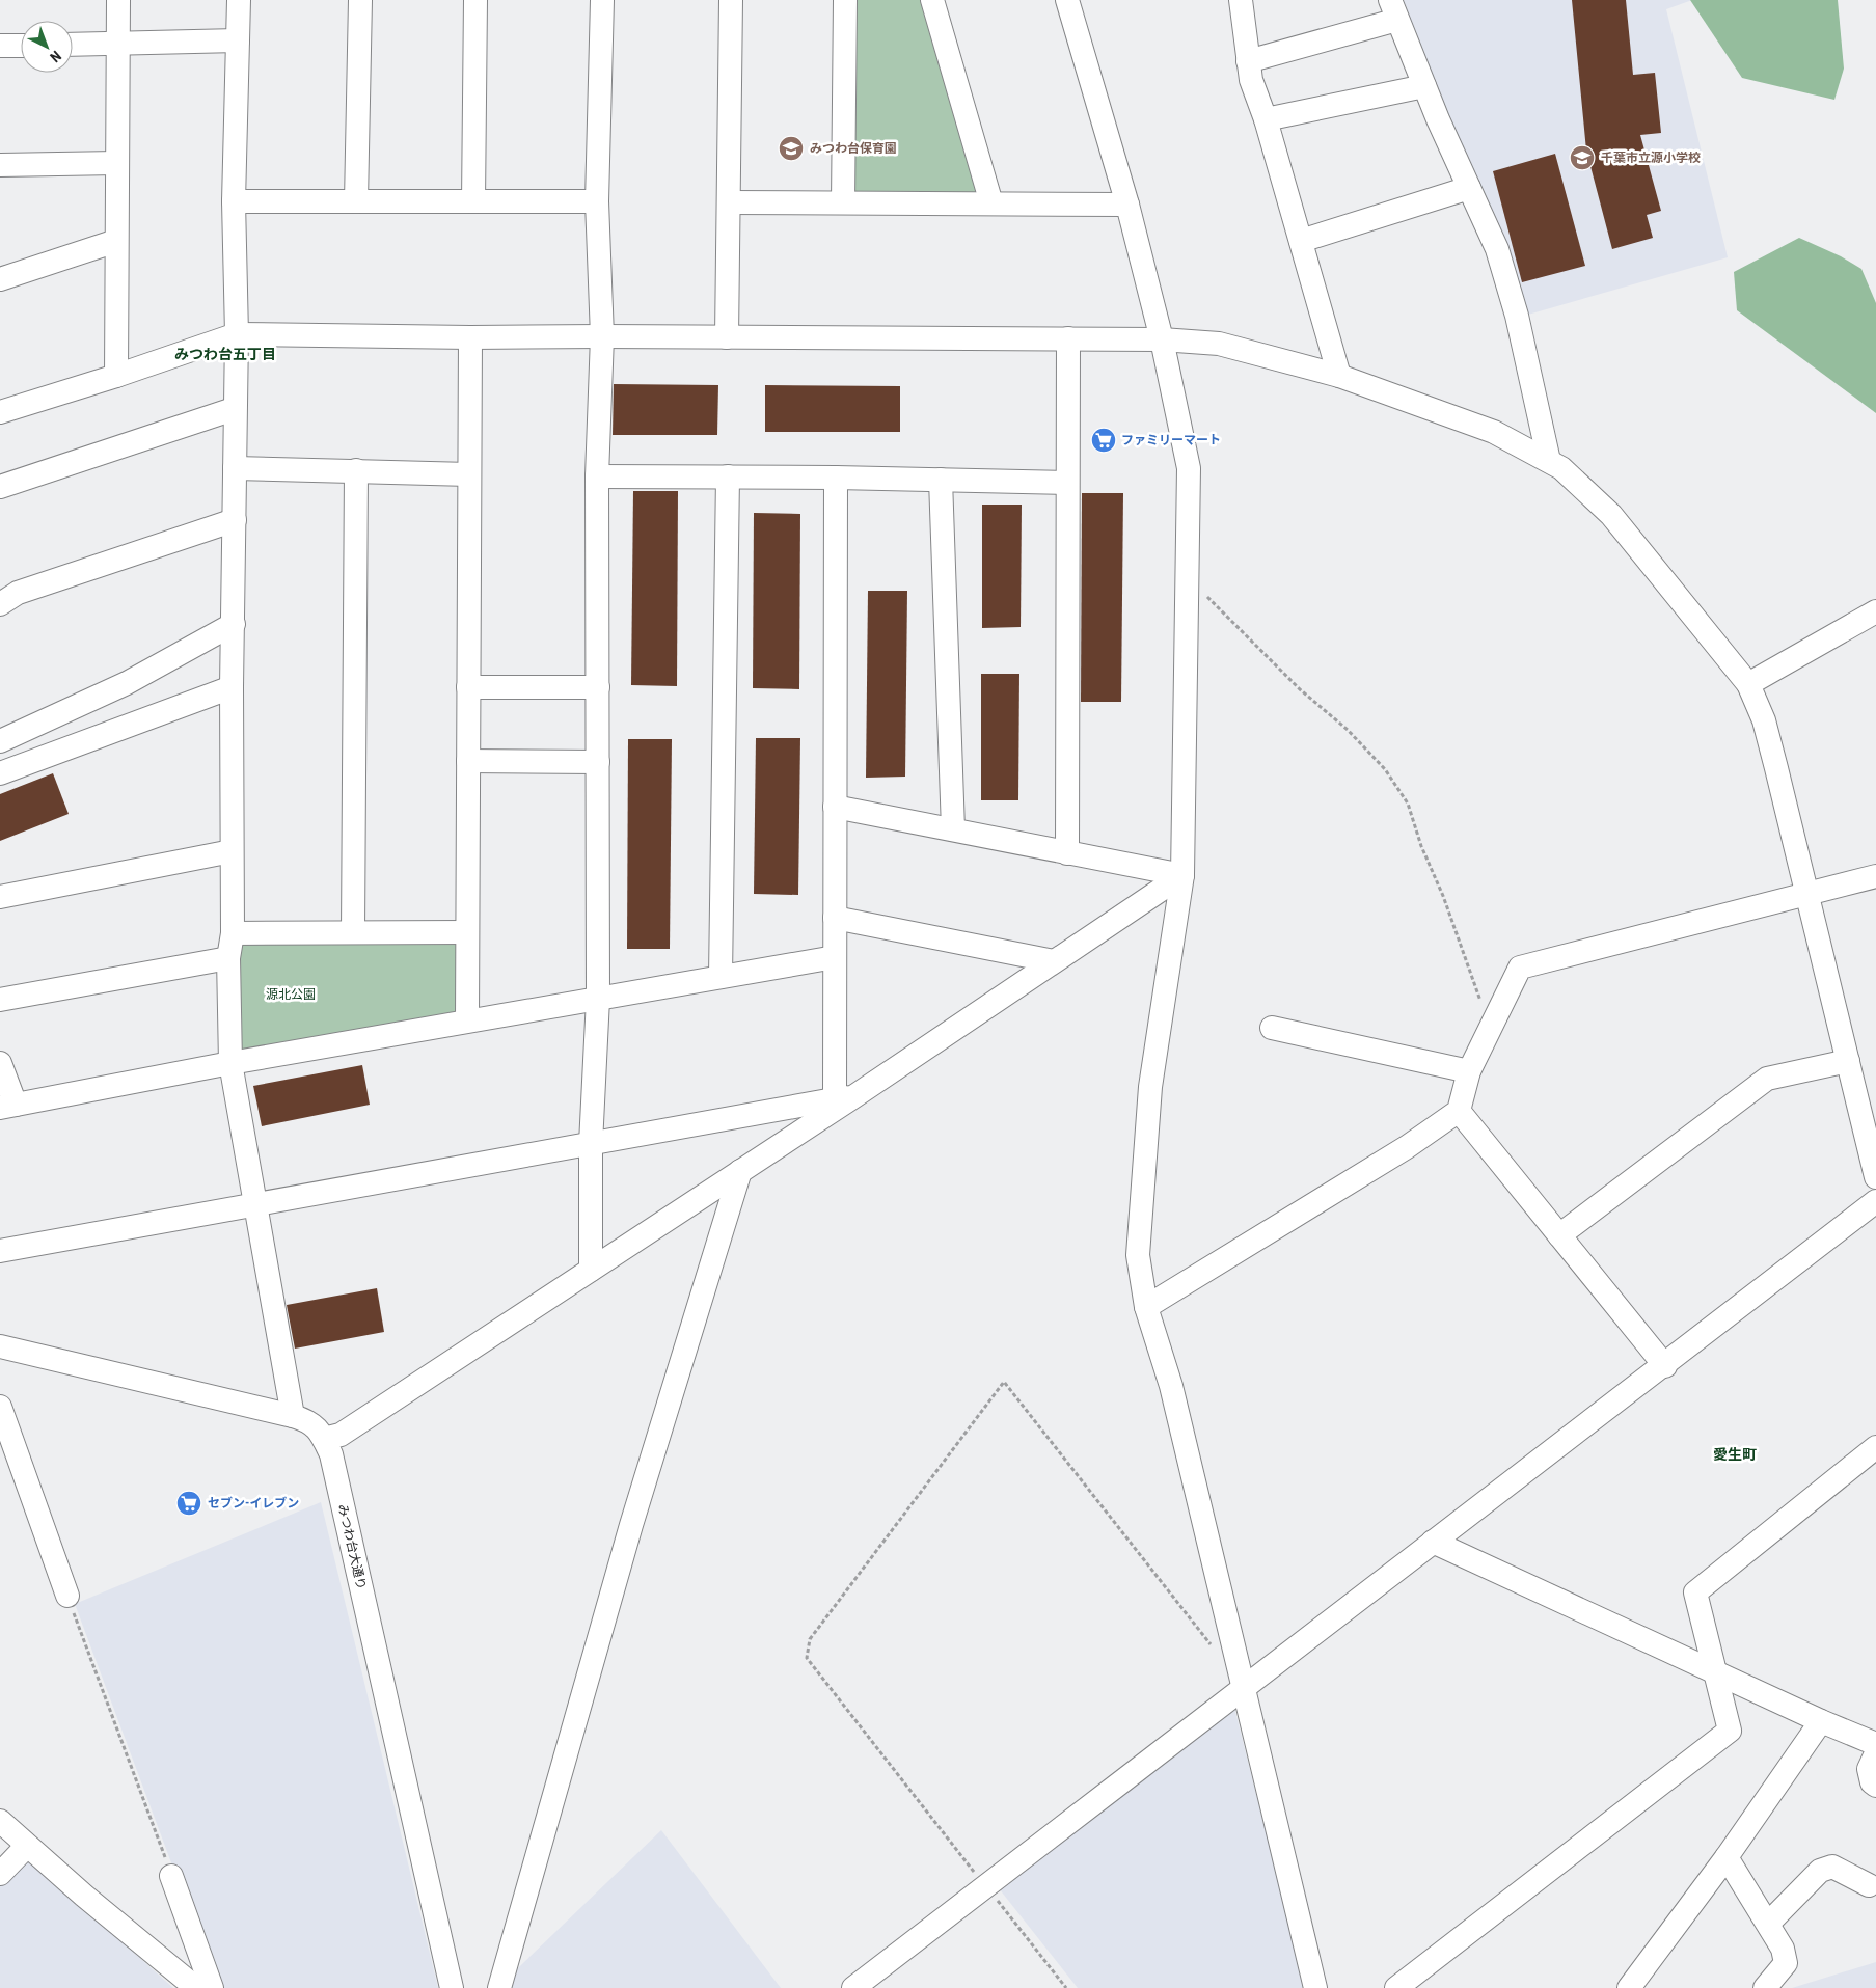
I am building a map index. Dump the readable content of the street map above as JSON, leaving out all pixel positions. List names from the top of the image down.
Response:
{
  "streets": {
    "street": ["みつわ台大通り"]
  },
  "districts": ["みつわ台五丁目", "愛生町"],
  "parks": ["源北公園"],
  "places": {
    "school or university": ["みつわ台保育園", "千葉市立源小学校"],
    "supermarket": ["ファミリーマート", "セブン-イレブン"]
  },
  "north": "bottom right"
}
